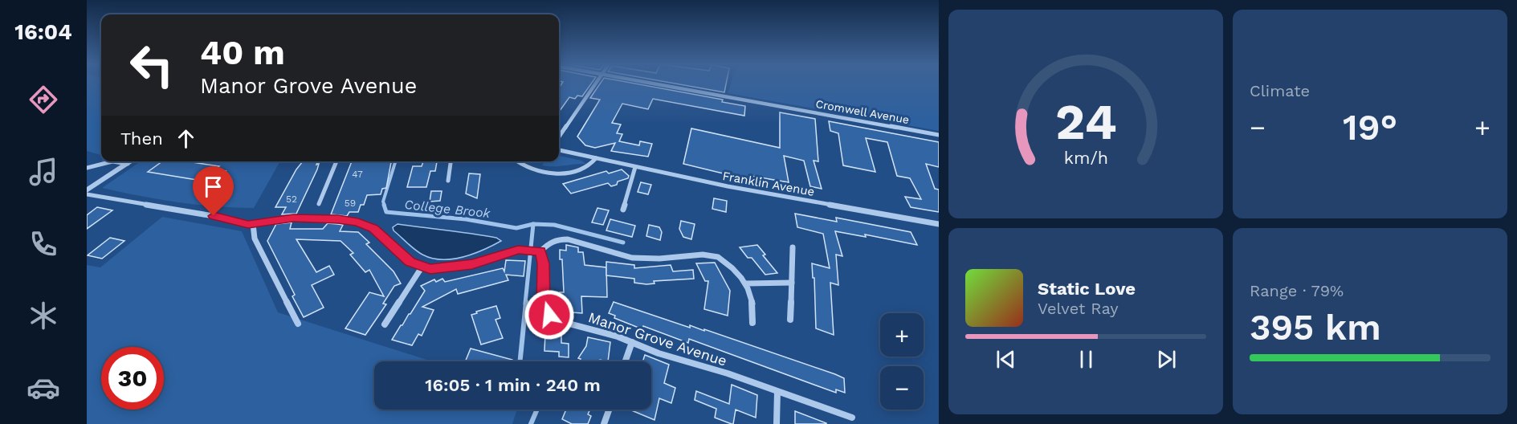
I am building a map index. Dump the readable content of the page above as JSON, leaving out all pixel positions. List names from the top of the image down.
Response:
{
  "streets": {
    "street": ["Cromwell Avenue", "Franklin Avenue", "Manor Grove Avenue"]
  },
  "water": ["College Brook"],
  "house_numbers": ["47", "52", "59"],
  "page": {
    "tabs": "16:04",
    "tile": [
      "Climate",
      ["Range · 79%", "395 km"]
    ],
    "turn": ["40 m", "Manor Grove Avenue"],
    "heat": ["−", "19°", "+"],
    "then": "Then",
    "song": ["Static Love", "Velvet Ray"],
    "map_buttons": ["+", "−"],
    "limit": "30",
    "trip": "16:05 · 1 min · 240 m",
    "gauge": ["24", "km/h"]
  }
}
